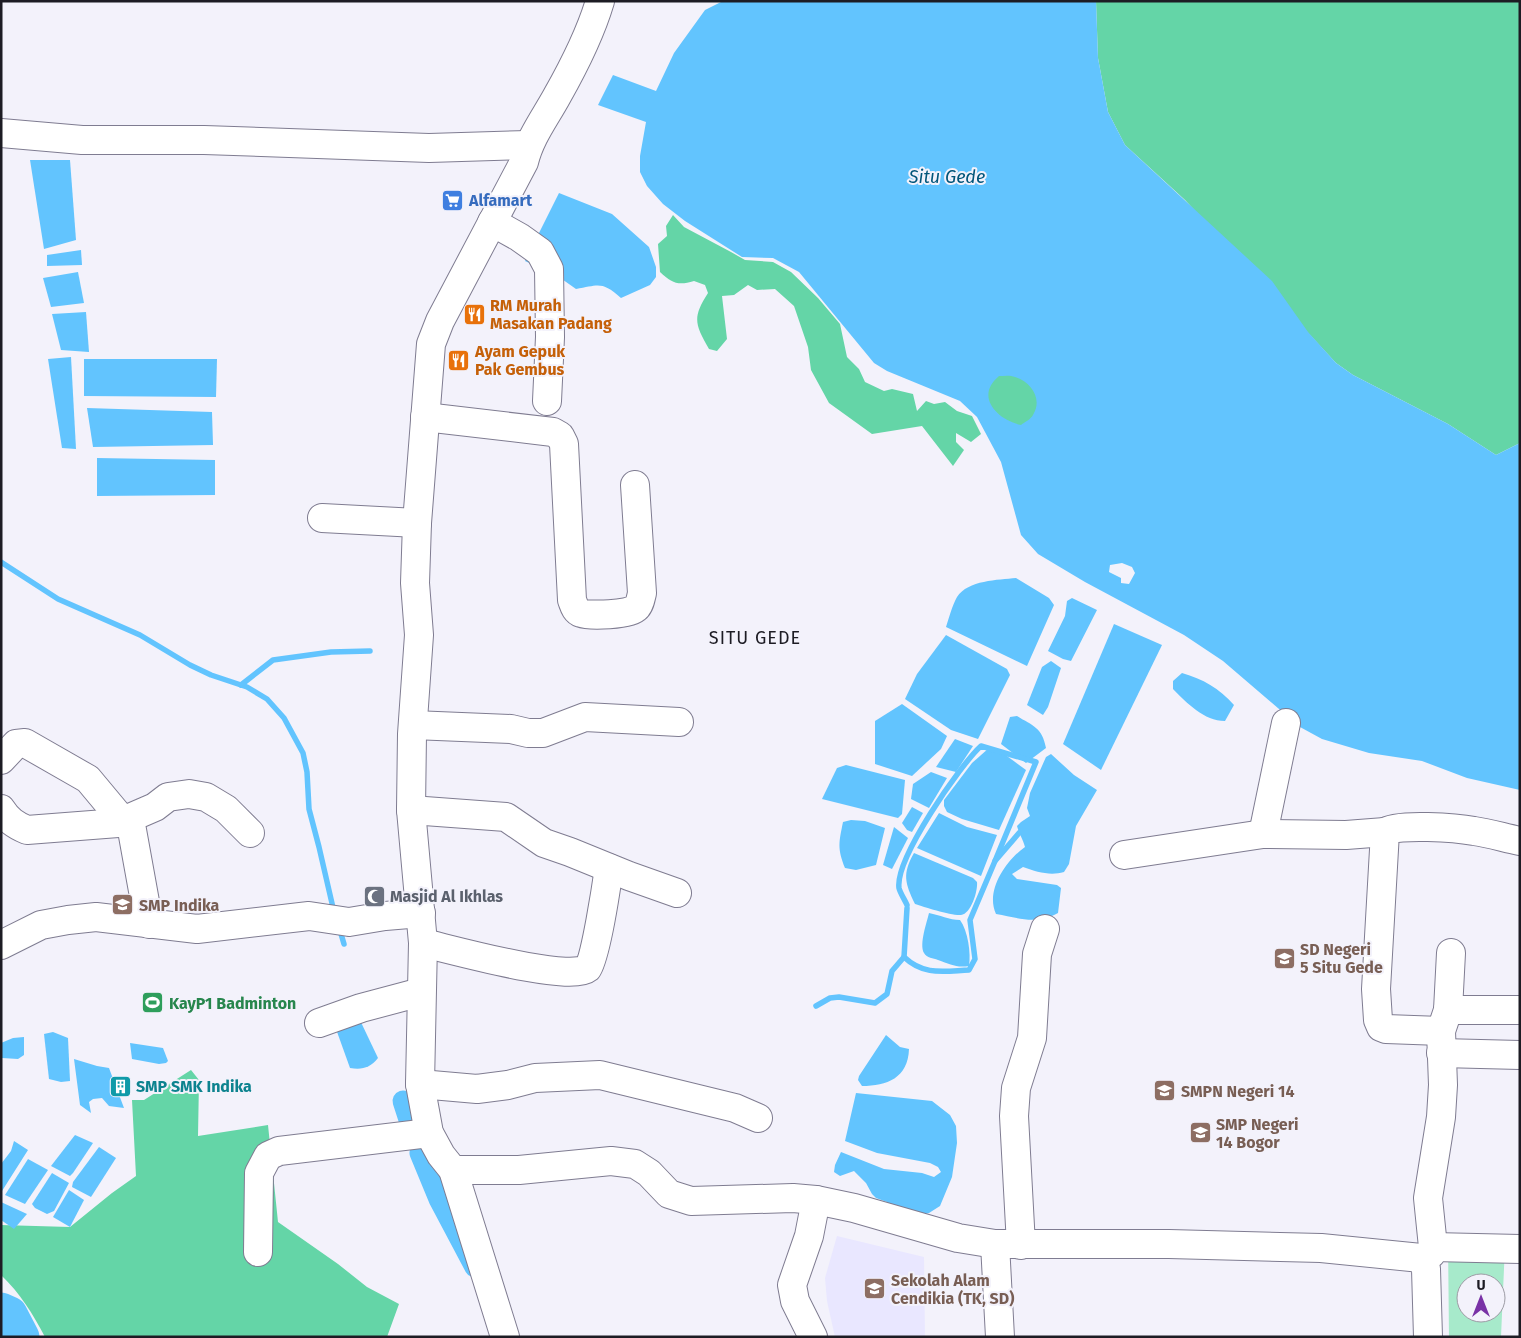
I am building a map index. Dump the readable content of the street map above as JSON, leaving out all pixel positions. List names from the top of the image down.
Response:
{
  "districts": ["SITU GEDE"],
  "water": ["Situ Gede"],
  "places": {
    "supermarket": ["Alfamart"],
    "restaurant": ["RM Murah Masakan Padang", "Ayam Gepuk Pak Gembus"],
    "mosque": ["Masjid Al Ikhlas"],
    "school or university": [
      "SMP Indika",
      "SD Negeri 5 Situ Gede",
      "SMPN Negeri 14",
      "SMP Negeri 14 Bogor",
      "Sekolah Alam Cendikia (TK, SD)"
    ],
    "sports": ["KayP1 Badminton"],
    "building": ["SMP SMK Indika"]
  },
  "north": "top"
}
